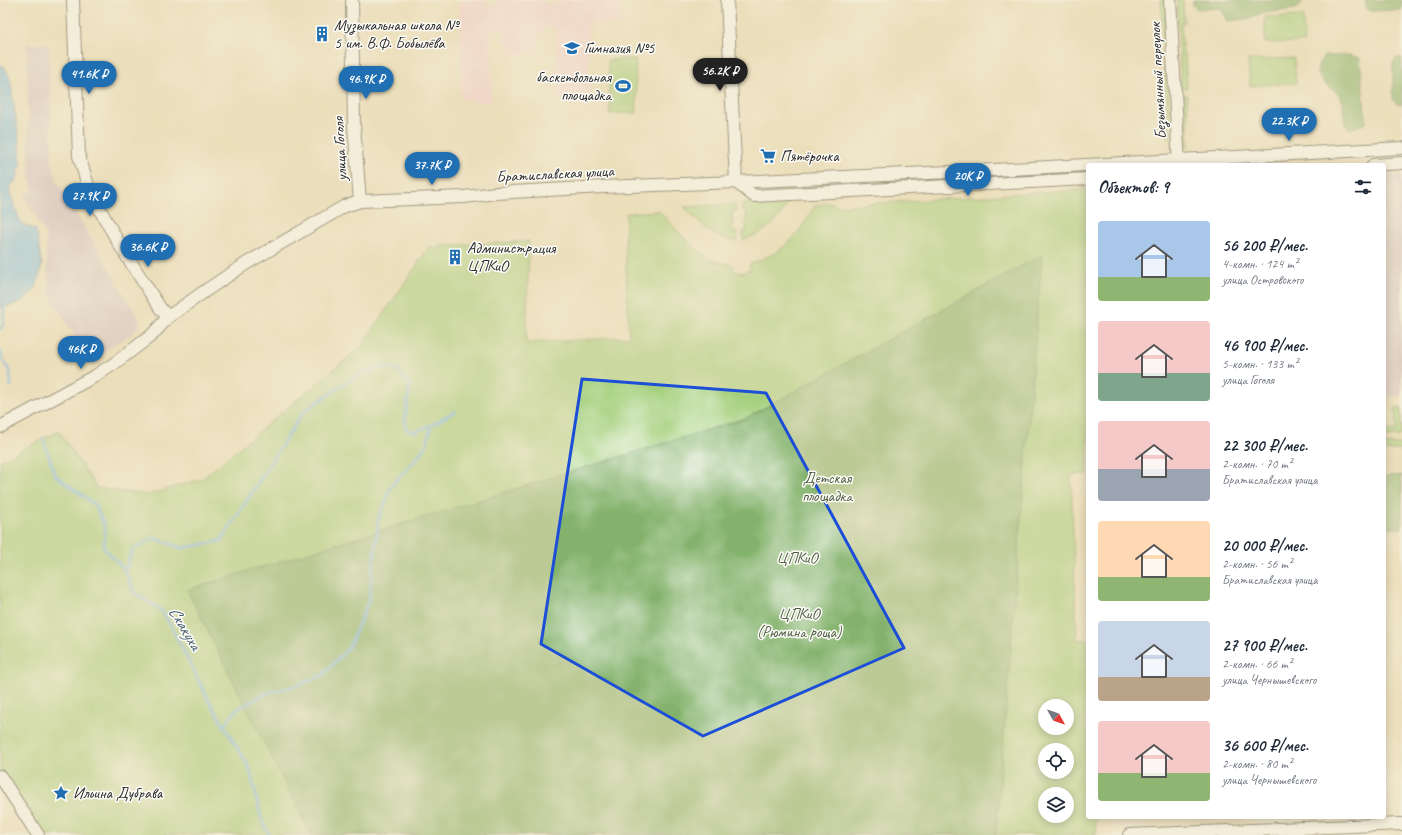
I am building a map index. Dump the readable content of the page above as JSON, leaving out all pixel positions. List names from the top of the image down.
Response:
{
  "streets": {
    "street": ["Безымянный переулок", "улица Гоголя", "Братиславская улица"]
  },
  "crossings": [
    ["Безымянный переулок", "Братиславская улица"],
    ["улица Гоголя", "Братиславская улица"]
  ],
  "water": ["Скакуха"],
  "parks": ["Детская площадка", "ЦПКиО", "ЦПКиО (Рюмина роща)"],
  "places": {
    "building": ["Музыкальная школа № 5 им. В.Ф. Бобылёва", "Администрация ЦПКиО"],
    "school or university": ["Гимназия №5"],
    "sports": ["баскетбольная площадка"],
    "supermarket": ["Пятёрочка"],
    "place": ["Ильина Дубрава"]
  },
  "north": "bottom right",
  "page": {
    "price": [
      "56.2K ₽",
      "41.6K ₽",
      "46.9K ₽",
      "22.3K ₽",
      "37.7K ₽",
      "20K ₽",
      "27.9K ₽",
      "36.6K ₽",
      "46K ₽"
    ],
    "heading": "Объектов: 9",
    "list": [
      {
        "name": "56 200 ₽/мес.",
        "note": "4-комн. · 124 m² · улица Островского"
      },
      {
        "name": "46 900 ₽/мес.",
        "note": "5-комн. · 133 m² · улица Гоголя"
      },
      {
        "name": "22 300 ₽/мес.",
        "note": "2-комн. · 70 m² · Братиславская улица"
      },
      {
        "name": "20 000 ₽/мес.",
        "note": "2-комн. · 56 m² · Братиславская улица"
      },
      {
        "name": "27 900 ₽/мес.",
        "note": "2-комн. · 66 m² · улица Чернышевского"
      },
      {
        "name": "36 600 ₽/мес.",
        "note": "2-комн. · 80 m² · улица Чернышевского"
      }
    ]
  }
}
